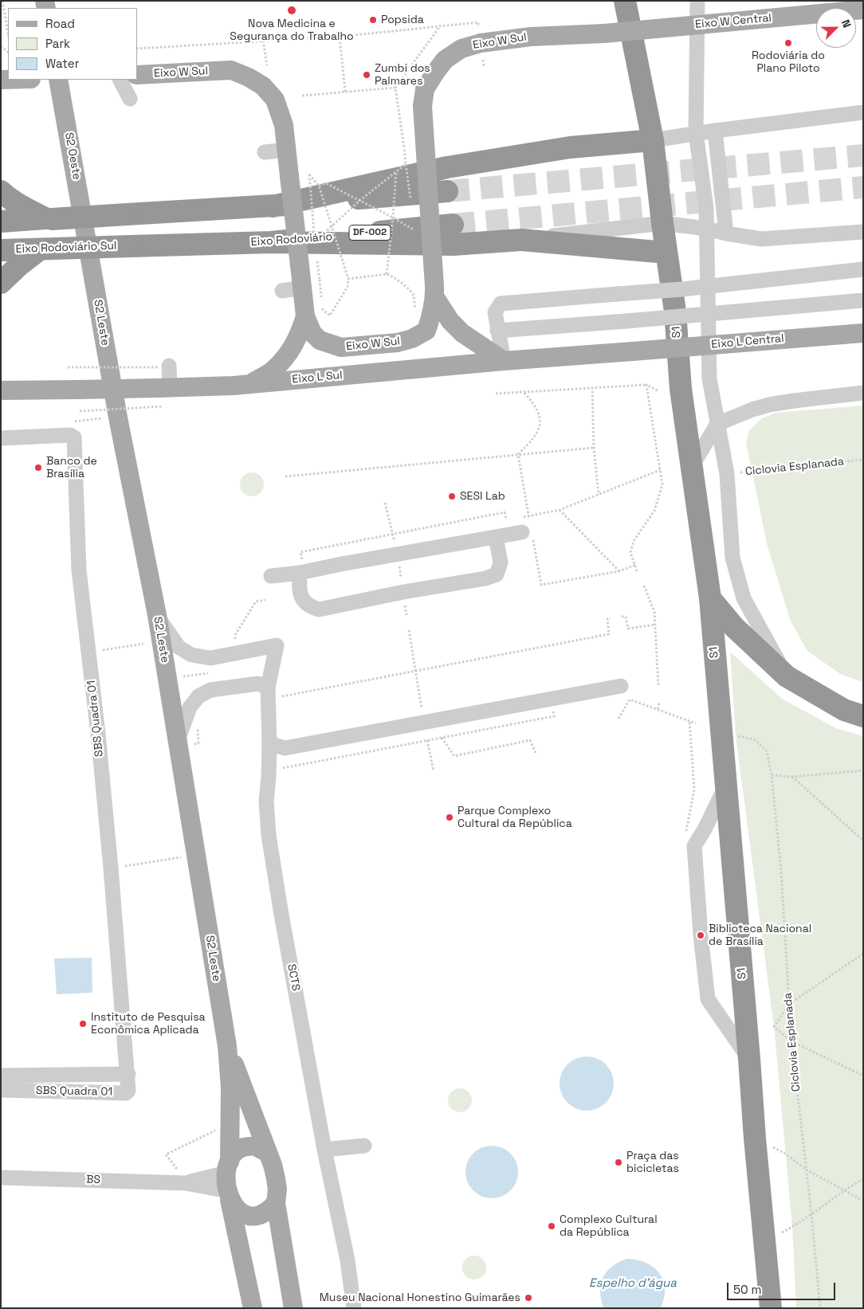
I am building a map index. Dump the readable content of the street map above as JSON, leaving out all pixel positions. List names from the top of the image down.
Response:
{
  "streets": {
    "highway": [
      "DF-002",
      "Eixo Rodoviário",
      "Eixo Rodoviário Sul",
      "S1"
    ],
    "main road": [
      "Eixo W Central",
      "Eixo W Sul",
      "S2 Oeste",
      "S2 Leste",
      "Eixo L Central",
      "Eixo L Sul"
    ],
    "street": ["SBS Quadra 01", "SCTS", "BS"],
    "path": ["Ciclovia Esplanada"]
  },
  "crossings": [
    ["Eixo W Central", "Eixo W Sul"],
    ["S2 Oeste", "S2 Leste"],
    ["Eixo Rodoviário", "Eixo Rodoviário Sul"],
    ["S2 Leste", "SCTS"],
    ["S2 Leste", "BS"],
    ["S1", "Ciclovia Esplanada"],
    ["Eixo L Central", "Eixo L Sul"]
  ],
  "water": ["Espelho d'água"],
  "places": [
    "Nova Medicina e Segurança do Trabalho",
    "Popsida",
    "Rodoviária do Plano Piloto",
    "Zumbi dos Palmares",
    "Banco de Brasília",
    "SESI Lab",
    "Parque Complexo Cultural da República",
    "Biblioteca Nacional de Brasília",
    "Instituto de Pesquisa Econômica Aplicada",
    "Praça das bicicletas",
    "Complexo Cultural da República",
    "Museu Nacional Honestino Guimarães"
  ],
  "legend": ["Road", "Park", "Water"],
  "scale_bar": "50 m",
  "north": "top right"
}
